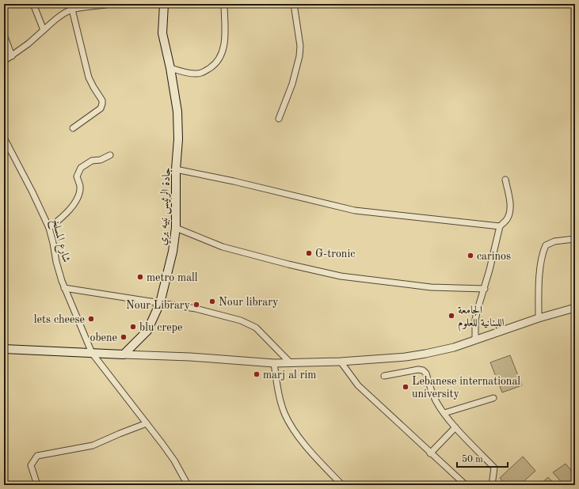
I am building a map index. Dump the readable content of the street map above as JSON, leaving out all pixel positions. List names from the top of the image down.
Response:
{
  "streets": {
    "main road": ["جادة الرئيس نبيه بري"],
    "street": ["شارع المسلخ"]
  },
  "places": [
    "G-tronic",
    "carinos",
    "metro mall",
    "Nour library",
    "Nour Library",
    "الجامعة اللبنانية للعلوم",
    "lets cheese",
    "blu crepe",
    "obene",
    "marj al rim",
    "Lebanese international university"
  ],
  "scale_bar": "50 m"
}
